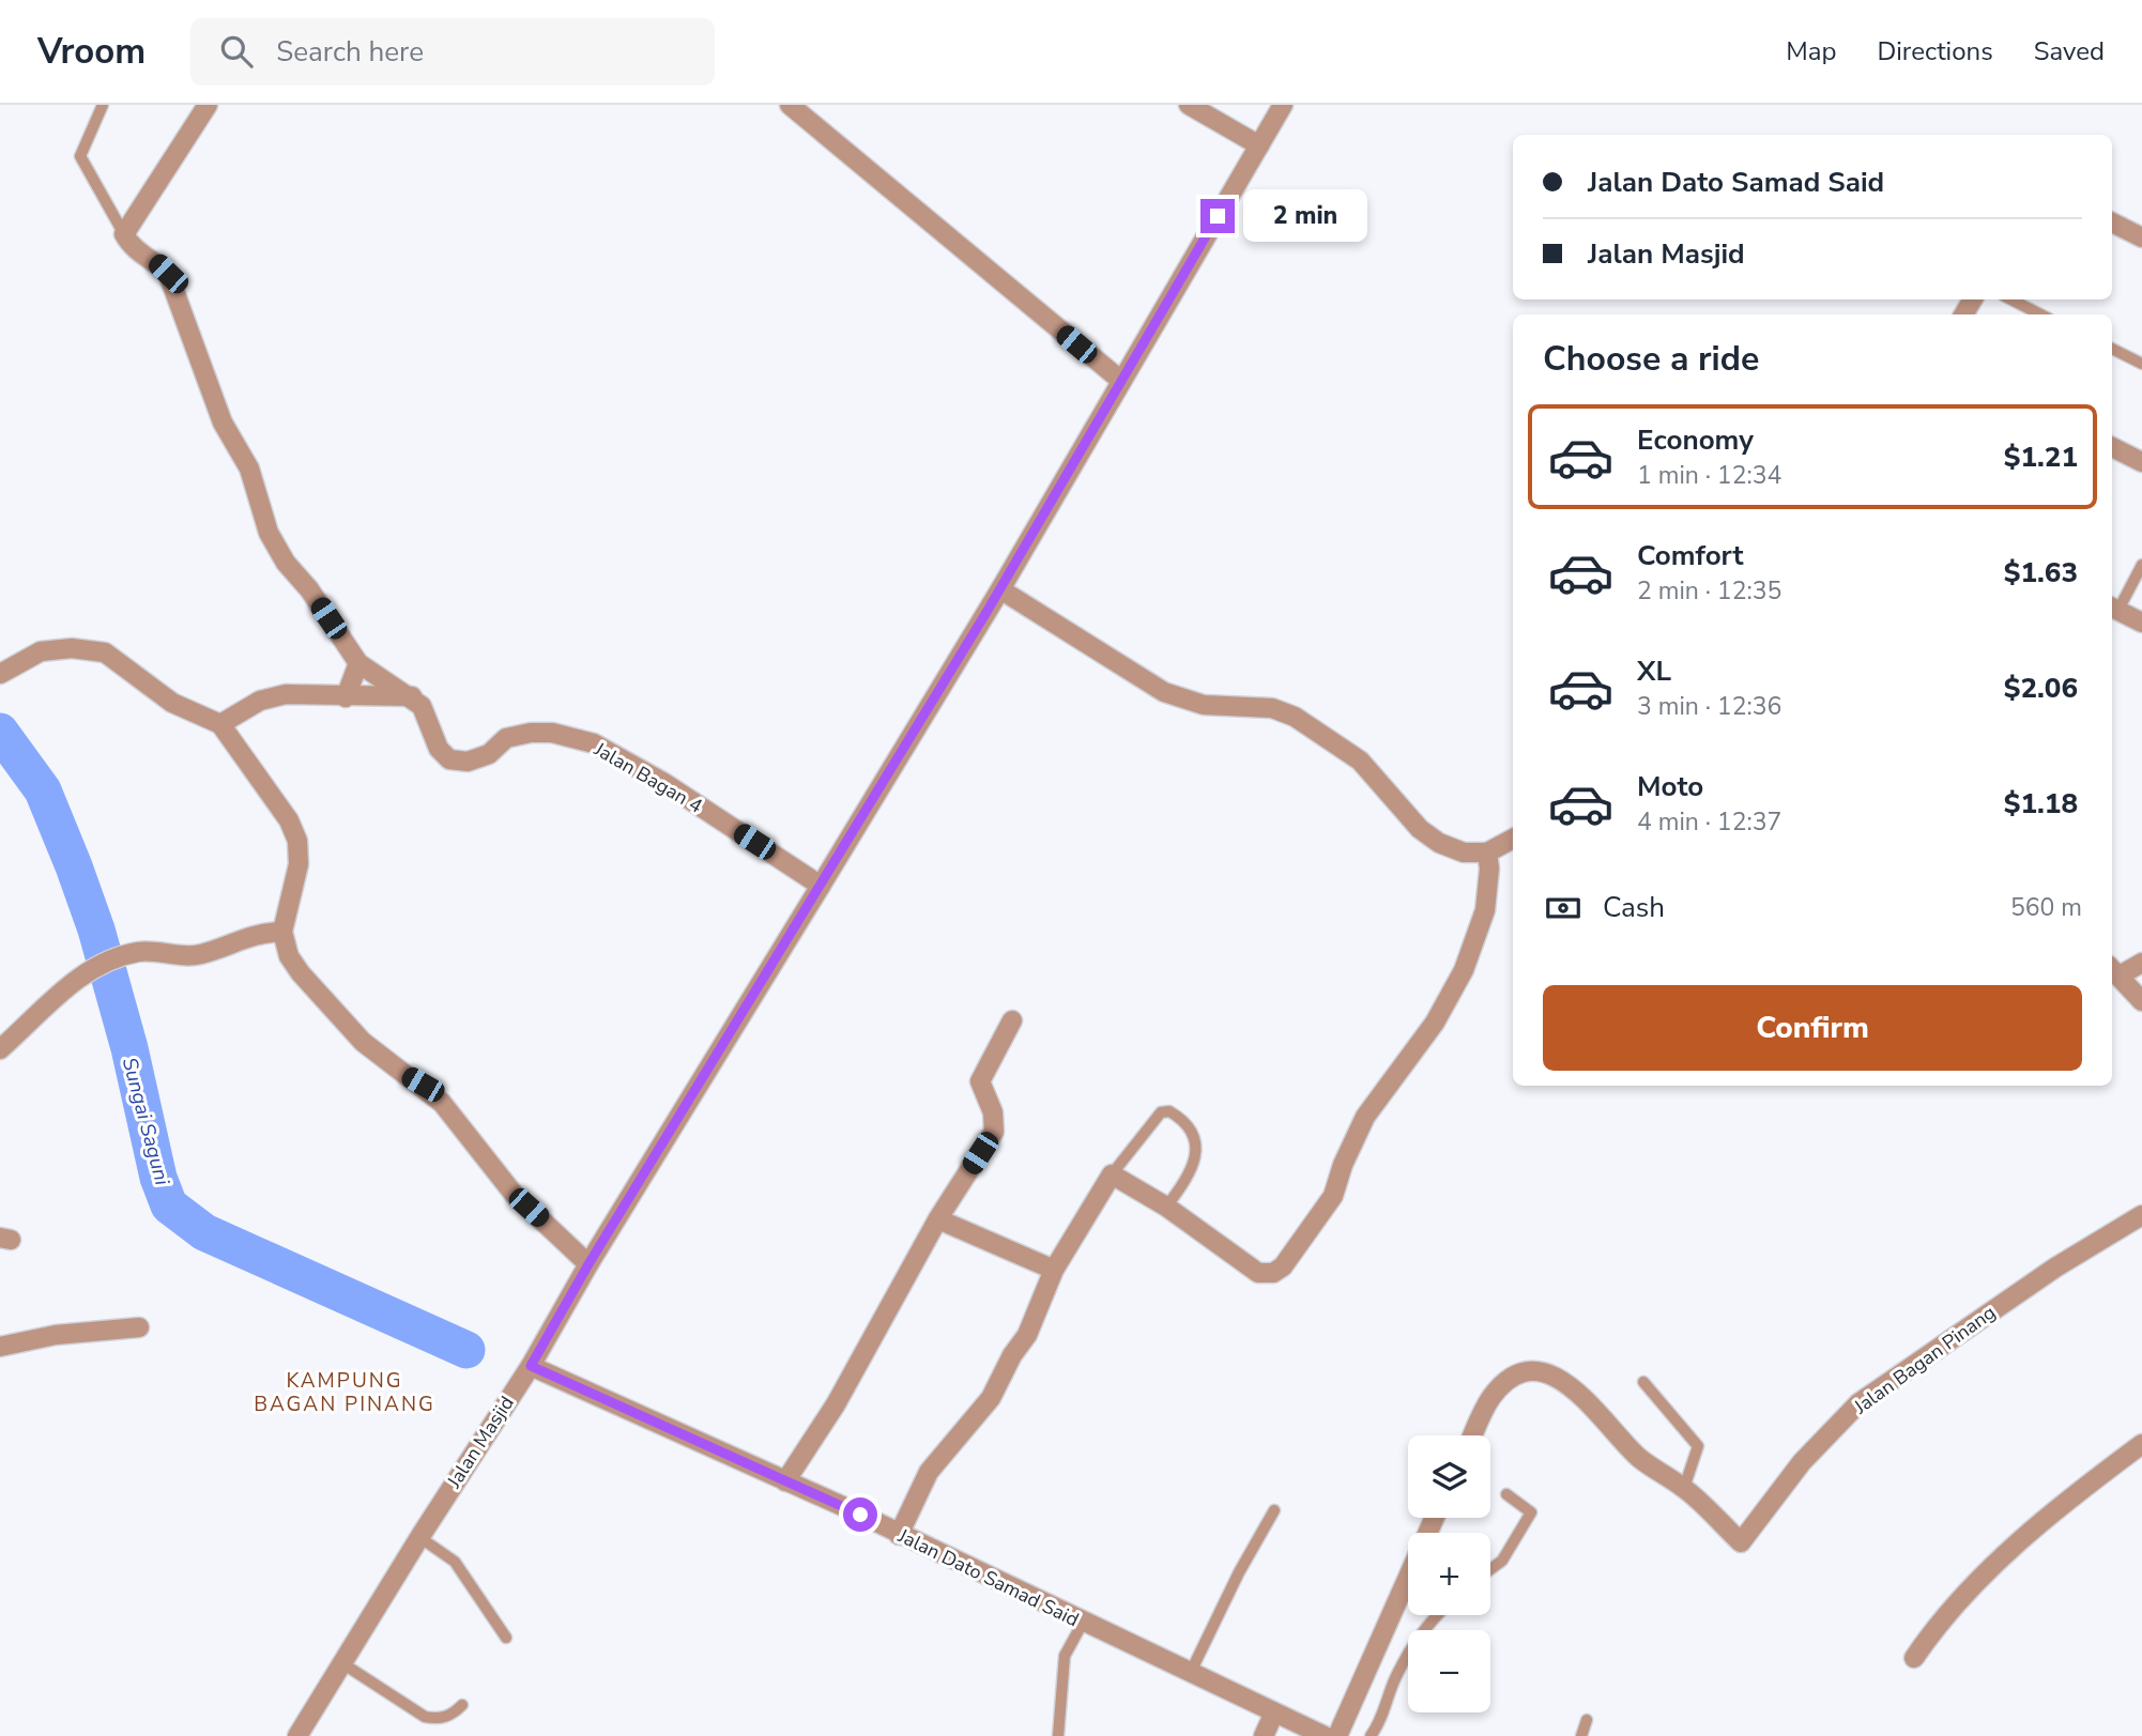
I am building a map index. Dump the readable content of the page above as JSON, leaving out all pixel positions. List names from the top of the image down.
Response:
{
  "streets": {
    "street": [
      "Jalan Bagan 4",
      "Jalan Bagan Pinang",
      "Jalan Masjid",
      "Jalan Dato Samad Said"
    ]
  },
  "crossings": [
    ["Jalan Bagan 4", "Jalan Masjid"],
    ["Jalan Masjid", "Jalan Dato Samad Said"]
  ],
  "districts": ["KAMPUNG BAGAN PINANG"],
  "water": ["Sungai Saguni"],
  "page": {
    "header": "Vroom",
    "search": "Search here",
    "nav": ["Map", "Directions", "Saved"],
    "banner": ["Jalan Dato Samad Said", "Jalan Masjid"],
    "bubble": "2 min",
    "heading": "Choose a ride",
    "list": [
      {
        "name": "Economy",
        "note": "1 min · 12:34",
        "value": "$1.21"
      },
      {
        "name": "Comfort",
        "note": "2 min · 12:35",
        "value": "$1.63"
      },
      {
        "name": "XL",
        "note": "3 min · 12:36",
        "value": "$2.06"
      },
      {
        "name": "Moto",
        "note": "4 min · 12:37",
        "value": "$1.18"
      }
    ],
    "pay": ["Cash", "560 m"],
    "buttons": "Confirm",
    "map_buttons": ["+", "−"]
  }
}
